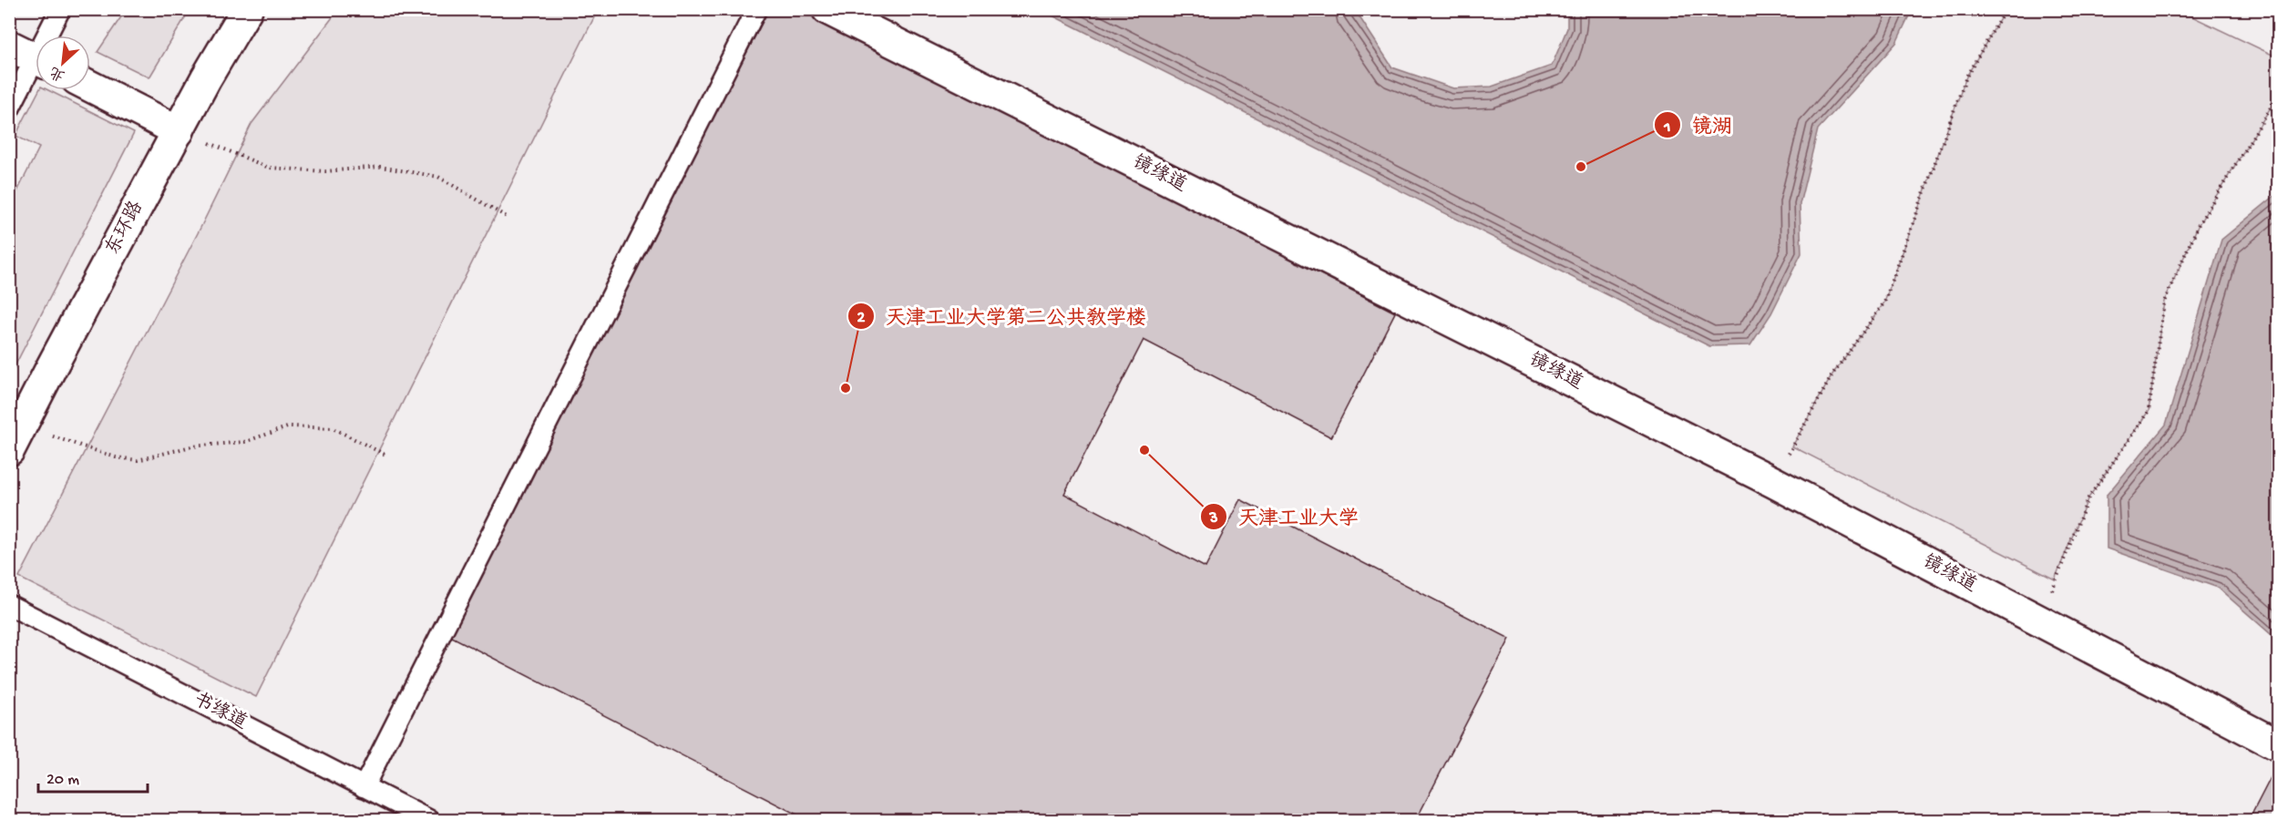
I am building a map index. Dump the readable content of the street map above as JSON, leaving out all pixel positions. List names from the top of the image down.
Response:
{
  "streets": {
    "street": ["镜缘道", "东环路"],
    "lane": ["书缘道"]
  },
  "places": ["镜湖", "天津工业大学第二公共教学楼", "天津工业大学"],
  "scale_bar": "20 m",
  "north": "bottom left"
}
